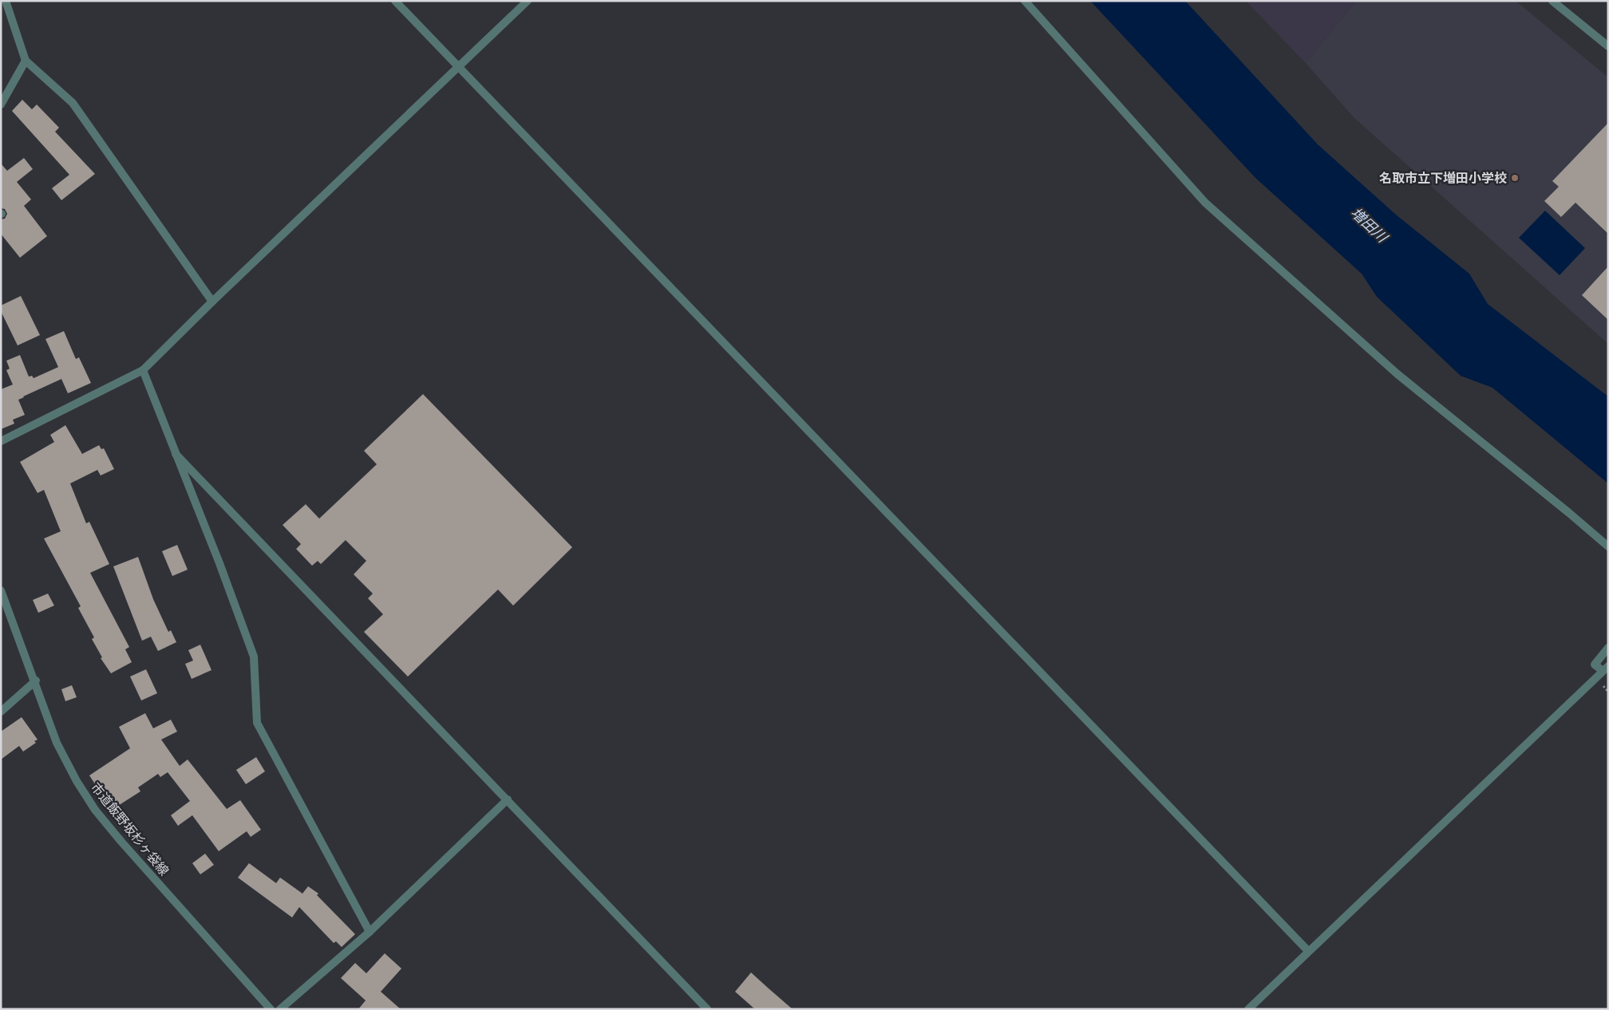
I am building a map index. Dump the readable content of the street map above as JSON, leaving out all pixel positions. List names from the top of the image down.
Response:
{
  "streets": {
    "street": ["市道飯野坂杉ヶ袋線"]
  },
  "water": ["増田川"],
  "places": ["名取市立下増田小学校"]
}
